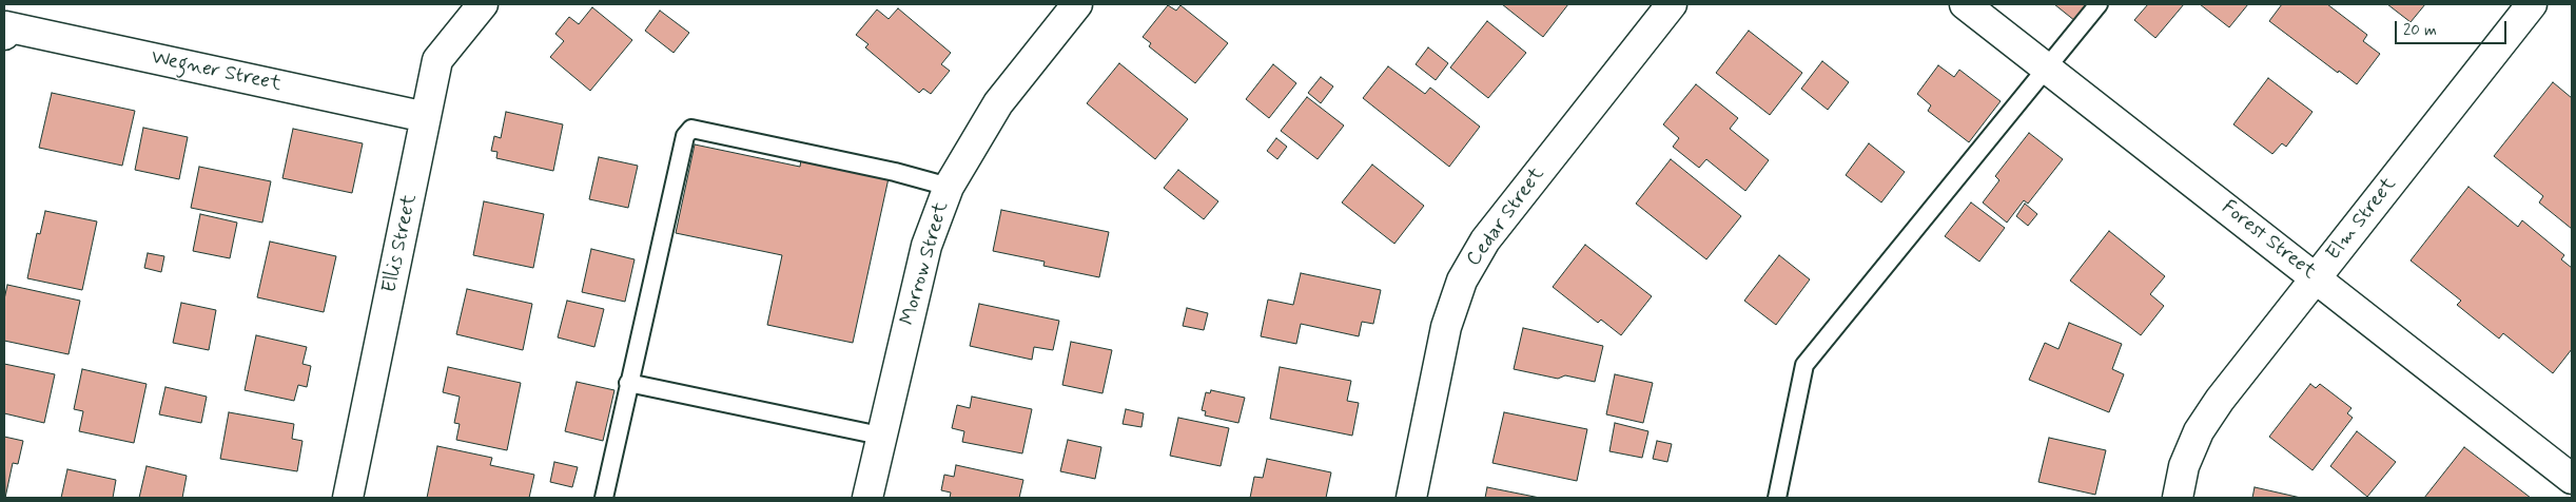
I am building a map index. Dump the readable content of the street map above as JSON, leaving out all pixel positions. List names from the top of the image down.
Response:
{
  "streets": {
    "street": [
      "Wegner Street",
      "Cedar Street",
      "Elm Street",
      "Forest Street",
      "Ellis Street",
      "Morrow Street"
    ]
  },
  "crossings": [
    ["Wegner Street", "Ellis Street"],
    ["Elm Street", "Forest Street"]
  ],
  "scale_bar": "20 m"
}
